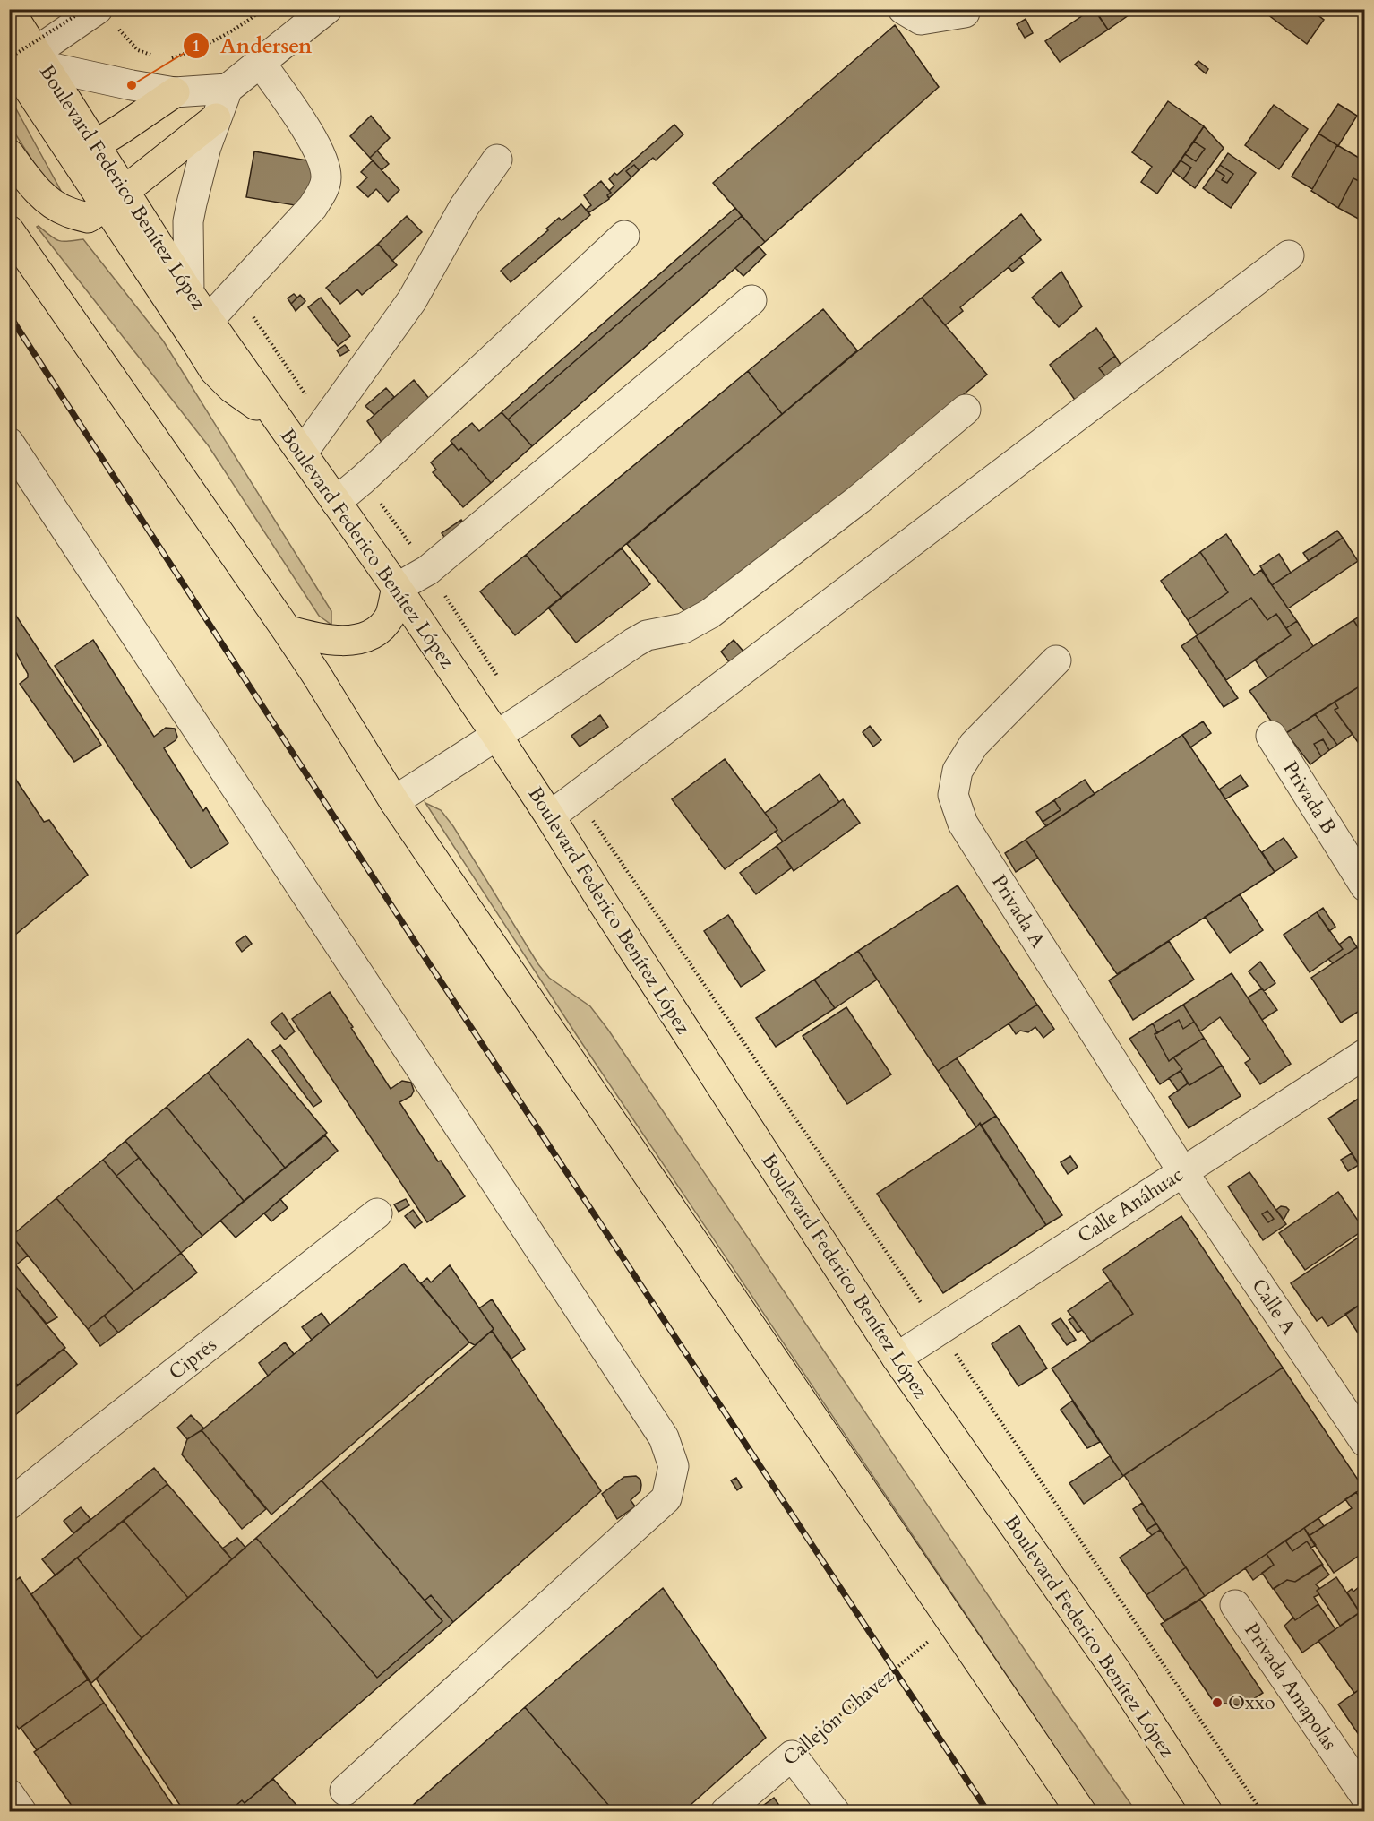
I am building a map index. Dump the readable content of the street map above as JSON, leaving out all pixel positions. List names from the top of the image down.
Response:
{
  "streets": {
    "main road": ["Boulevard Federico Benítez López"],
    "street": [
      "Privada B",
      "Privada A",
      "Calle Anáhuac",
      "Calle A",
      "Ciprés",
      "Privada Amapolas",
      "Callejón Chávez"
    ]
  },
  "crossings": [
    ["Boulevard Federico Benítez López", "Calle Anáhuac"],
    ["Privada A", "Calle Anáhuac"],
    ["Privada A", "Calle A"],
    ["Calle Anáhuac", "Calle A"]
  ],
  "places": ["Andersen", "Oxxo"]
}
